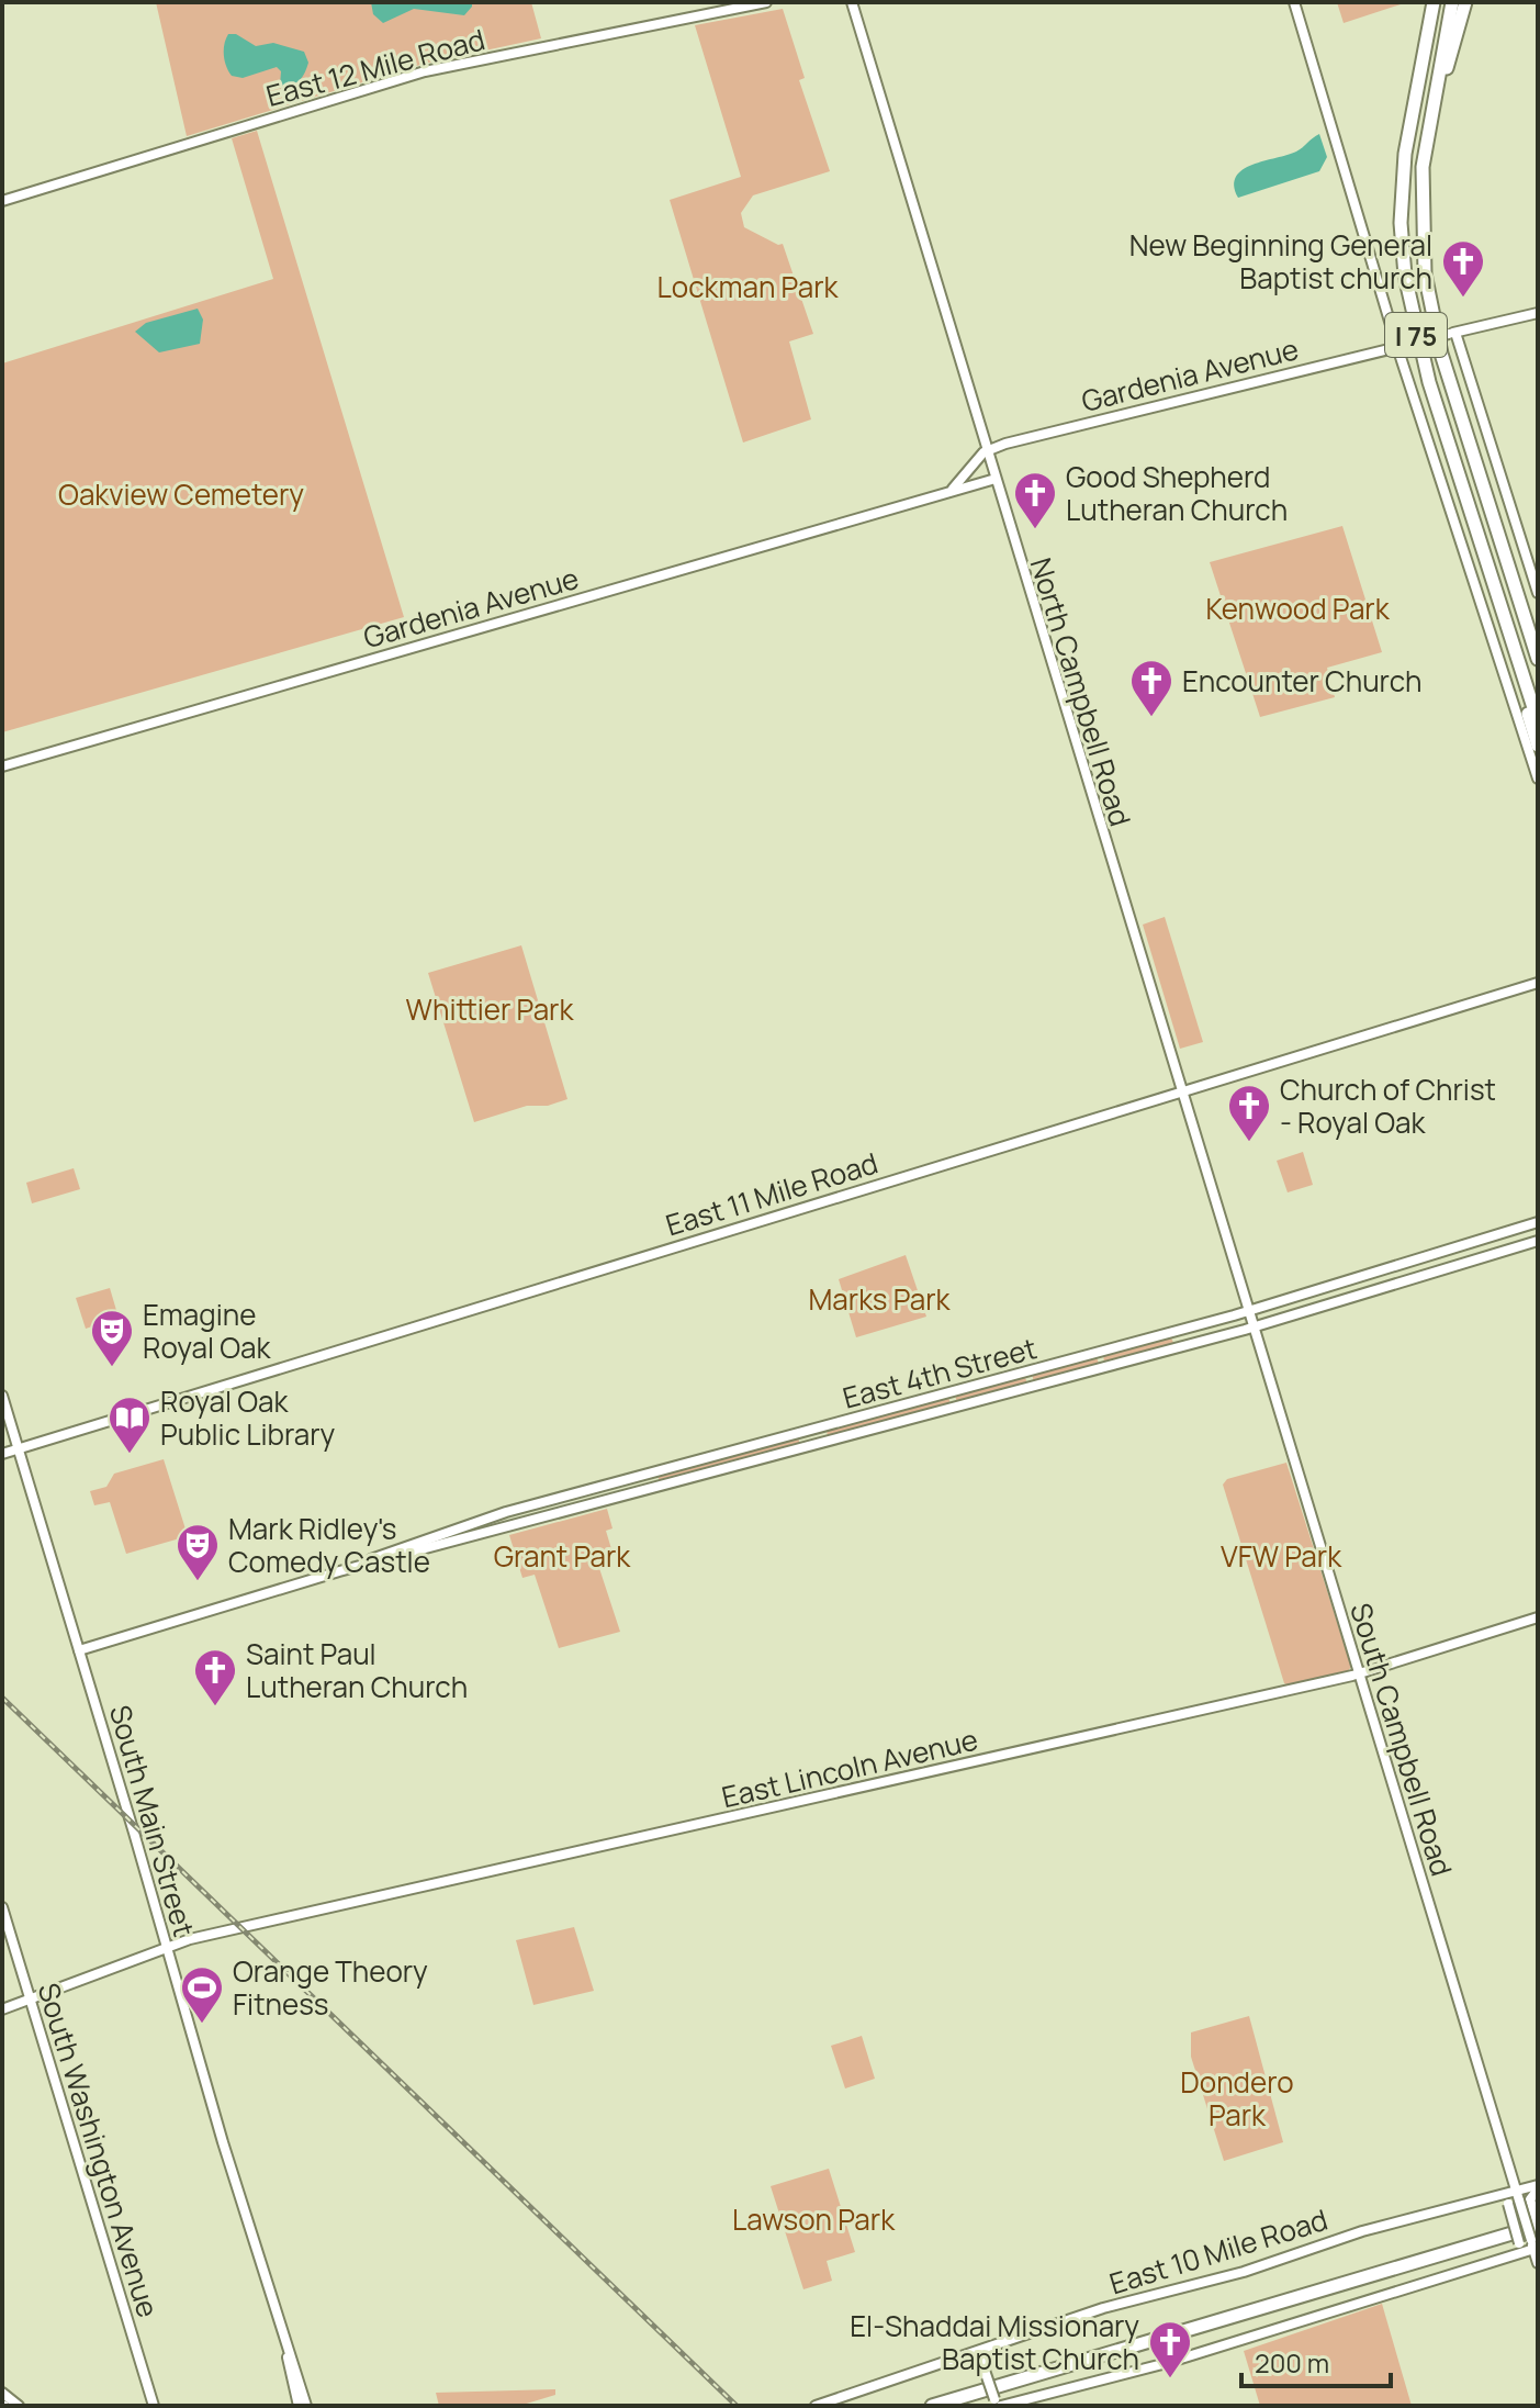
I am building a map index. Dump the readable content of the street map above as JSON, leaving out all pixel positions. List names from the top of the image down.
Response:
{
  "streets": {
    "highway": ["I 75"],
    "street": [
      "East 12 Mile Road",
      "Gardenia Avenue",
      "North Campbell Road",
      "East 11 Mile Road",
      "East 4th Street",
      "South Campbell Road",
      "East Lincoln Avenue",
      "South Main Street",
      "South Washington Avenue",
      "East 10 Mile Road"
    ]
  },
  "crossings": [
    ["Gardenia Avenue", "North Campbell Road"],
    ["North Campbell Road", "East 11 Mile Road"],
    ["North Campbell Road", "South Campbell Road"],
    ["East 11 Mile Road", "South Campbell Road"],
    ["East 11 Mile Road", "South Main Street"],
    ["East 4th Street", "South Campbell Road"],
    ["East 4th Street", "South Main Street"],
    ["South Campbell Road", "East Lincoln Avenue"],
    ["South Campbell Road", "East 10 Mile Road"],
    ["East Lincoln Avenue", "South Main Street"],
    ["East Lincoln Avenue", "South Washington Avenue"]
  ],
  "parks": [
    "Lockman Park",
    "Oakview Cemetery",
    "Kenwood Park",
    "Whittier Park",
    "Marks Park",
    "Grant Park",
    "VFW Park",
    "Dondero Park",
    "Lawson Park"
  ],
  "places": {
    "church": [
      "New Beginning General Baptist church",
      "Good Shepherd Lutheran Church",
      "Encounter Church",
      "Church of Christ - Royal Oak",
      "Saint Paul Lutheran Church",
      "El-Shaddai Missionary Baptist Church"
    ],
    "theatre": ["Emagine Royal Oak", "Mark Ridley's Comedy Castle"],
    "library": ["Royal Oak Public Library"],
    "sports": ["Orange Theory Fitness"]
  },
  "scale_bar": "200 m"
}
